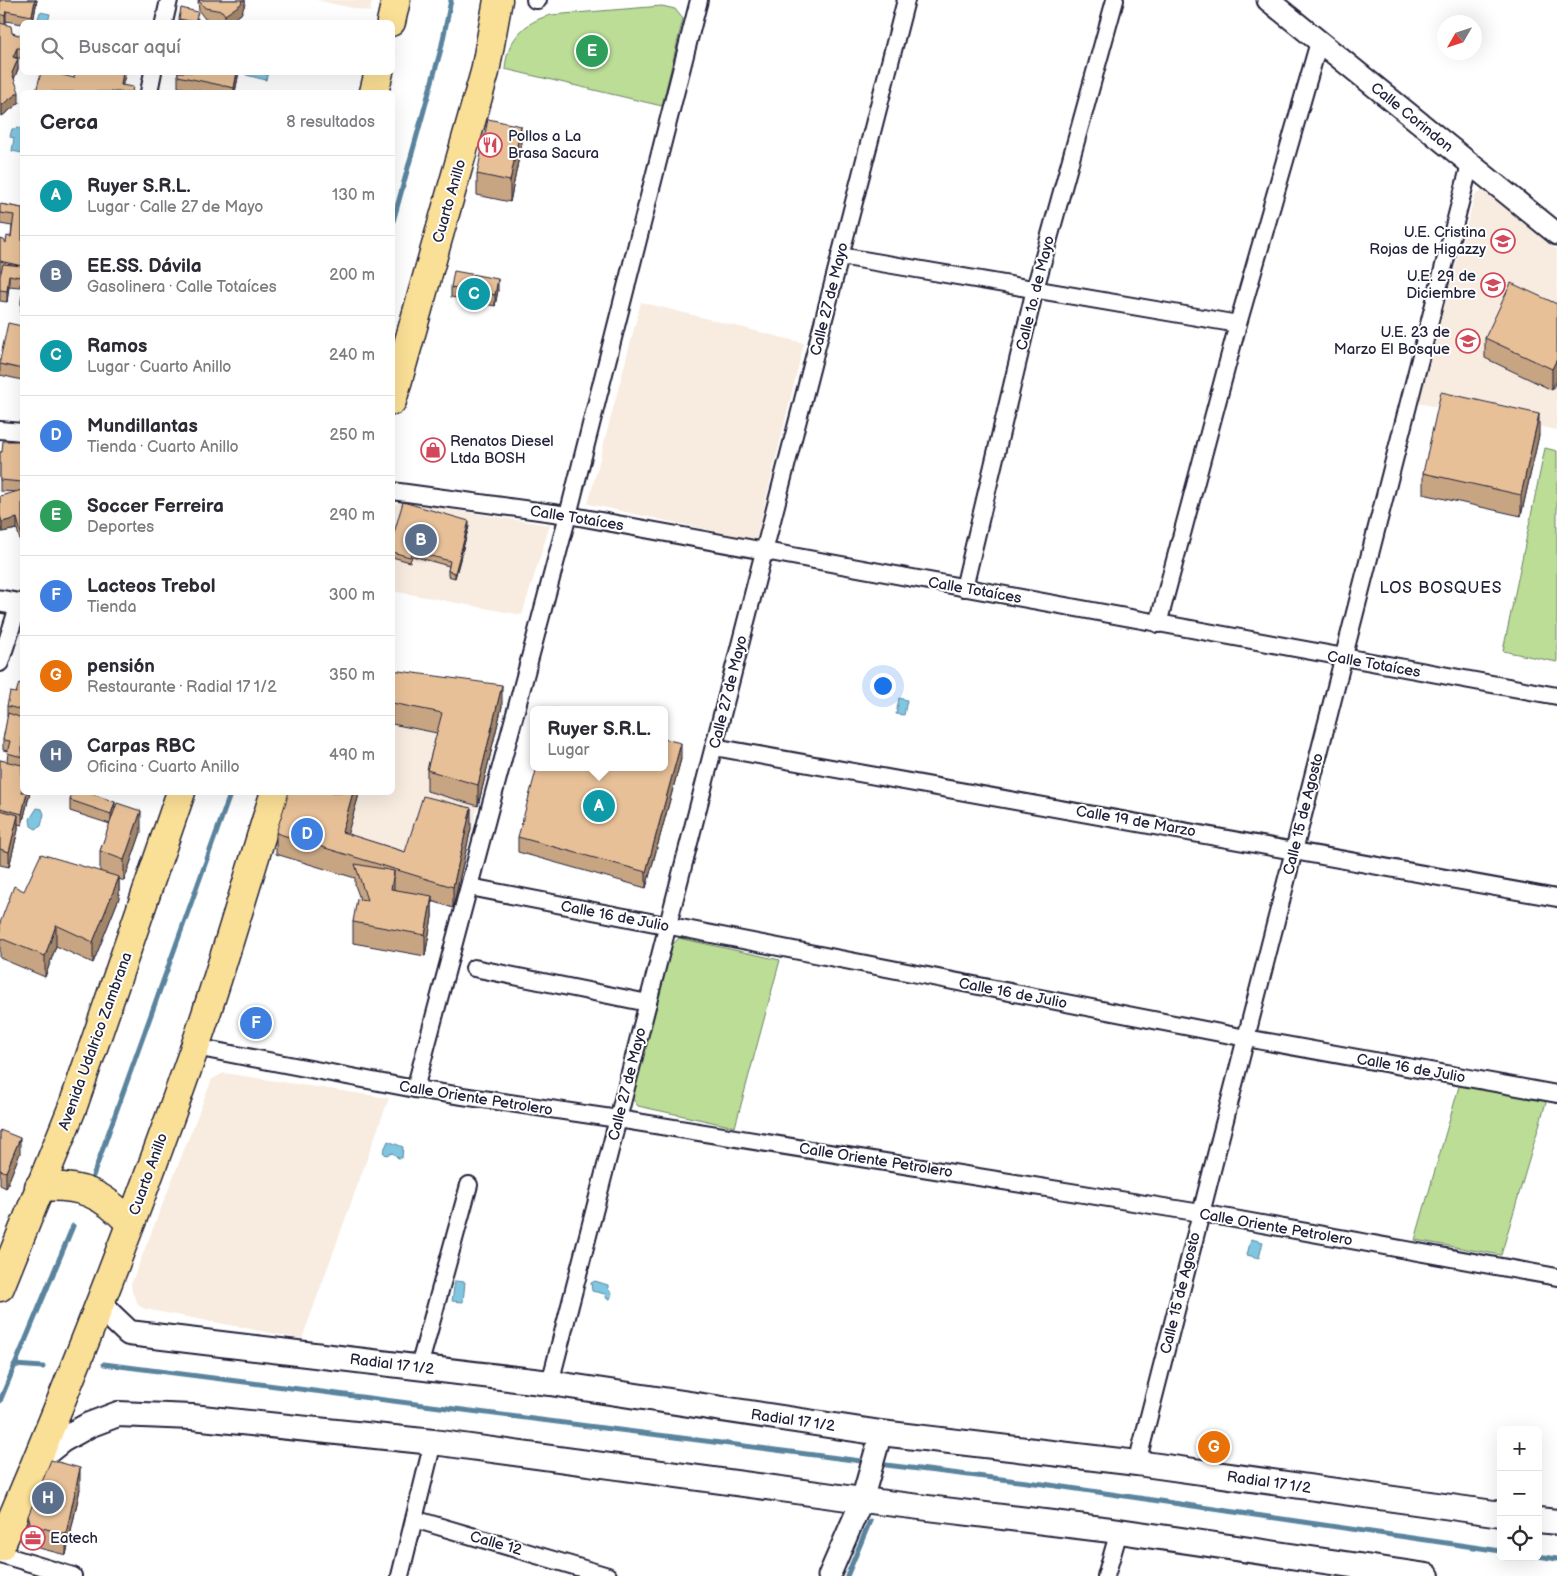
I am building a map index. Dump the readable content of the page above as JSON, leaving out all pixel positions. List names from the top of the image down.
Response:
{
  "streets": {
    "highway": ["Cuarto Anillo", "Avenida Udalrico Zambrana"],
    "main road": ["Radial 17 1/2"],
    "street": [
      "Calle Corindon",
      "Calle 1o. de Mayo",
      "Calle 27 de Mayo",
      "Calle Totaíces",
      "Calle 15 de Agosto",
      "Calle 19 de Marzo",
      "Calle 16 de Julio",
      "Calle Oriente Petrolero",
      "Calle 12"
    ]
  },
  "crossings": [
    ["Calle Corindon", "Calle 15 de Agosto"],
    ["Cuarto Anillo", "Calle Oriente Petrolero"],
    ["Cuarto Anillo", "Radial 17 1/2"],
    ["Calle 1o. de Mayo", "Calle Totaíces"],
    ["Calle 27 de Mayo", "Calle Totaíces"],
    ["Calle 27 de Mayo", "Calle 19 de Marzo"],
    ["Calle 27 de Mayo", "Calle 16 de Julio"],
    ["Calle 27 de Mayo", "Calle Oriente Petrolero"],
    ["Calle 27 de Mayo", "Radial 17 1/2"],
    ["Calle Totaíces", "Calle 15 de Agosto"],
    ["Calle 15 de Agosto", "Calle 19 de Marzo"],
    ["Calle 15 de Agosto", "Calle 16 de Julio"],
    ["Calle 15 de Agosto", "Calle Oriente Petrolero"],
    ["Calle 15 de Agosto", "Radial 17 1/2"]
  ],
  "districts": ["LOS BOSQUES"],
  "places": {
    "restaurant": ["Pollos a La Brasa Sacura"],
    "school or university": ["U.E. Cristina Rojas de Higazzy", "U.E. 29 de Diciembre", "U.E. 23 de Marzo El Bosque"],
    "shop": ["Renatos Diesel Ltda BOSH"],
    "office": ["Eatech"]
  },
  "north": "bottom left",
  "page": {
    "search": "Buscar aquí",
    "pins": [
      "E",
      "C",
      "B",
      "A",
      "D",
      "F",
      "G",
      "H"
    ],
    "heading": ["Cerca", "8 resultados"],
    "list": [
      {
        "mark": "A",
        "name": "Ruyer S.R.L.",
        "note": "Lugar · Calle 27 de Mayo",
        "value": "130 m"
      },
      {
        "mark": "B",
        "name": "EE.SS. Dávila",
        "note": "Gasolinera · Calle Totaíces",
        "value": "200 m"
      },
      {
        "mark": "C",
        "name": "Ramos",
        "note": "Lugar · Cuarto Anillo",
        "value": "240 m"
      },
      {
        "mark": "D",
        "name": "Mundillantas",
        "note": "Tienda · Cuarto Anillo",
        "value": "250 m"
      },
      {
        "mark": "E",
        "name": "Soccer Ferreira",
        "note": "Deportes",
        "value": "290 m"
      },
      {
        "mark": "F",
        "name": "Lacteos Trebol",
        "note": "Tienda",
        "value": "300 m"
      },
      {
        "mark": "G",
        "name": "pensión",
        "note": "Restaurante · Radial 17 1/2",
        "value": "350 m"
      },
      {
        "mark": "H",
        "name": "Carpas RBC",
        "note": "Oficina · Cuarto Anillo",
        "value": "490 m"
      }
    ],
    "popup": ["Ruyer S.R.L.", "Lugar"],
    "map_buttons": ["+", "−"]
  }
}
